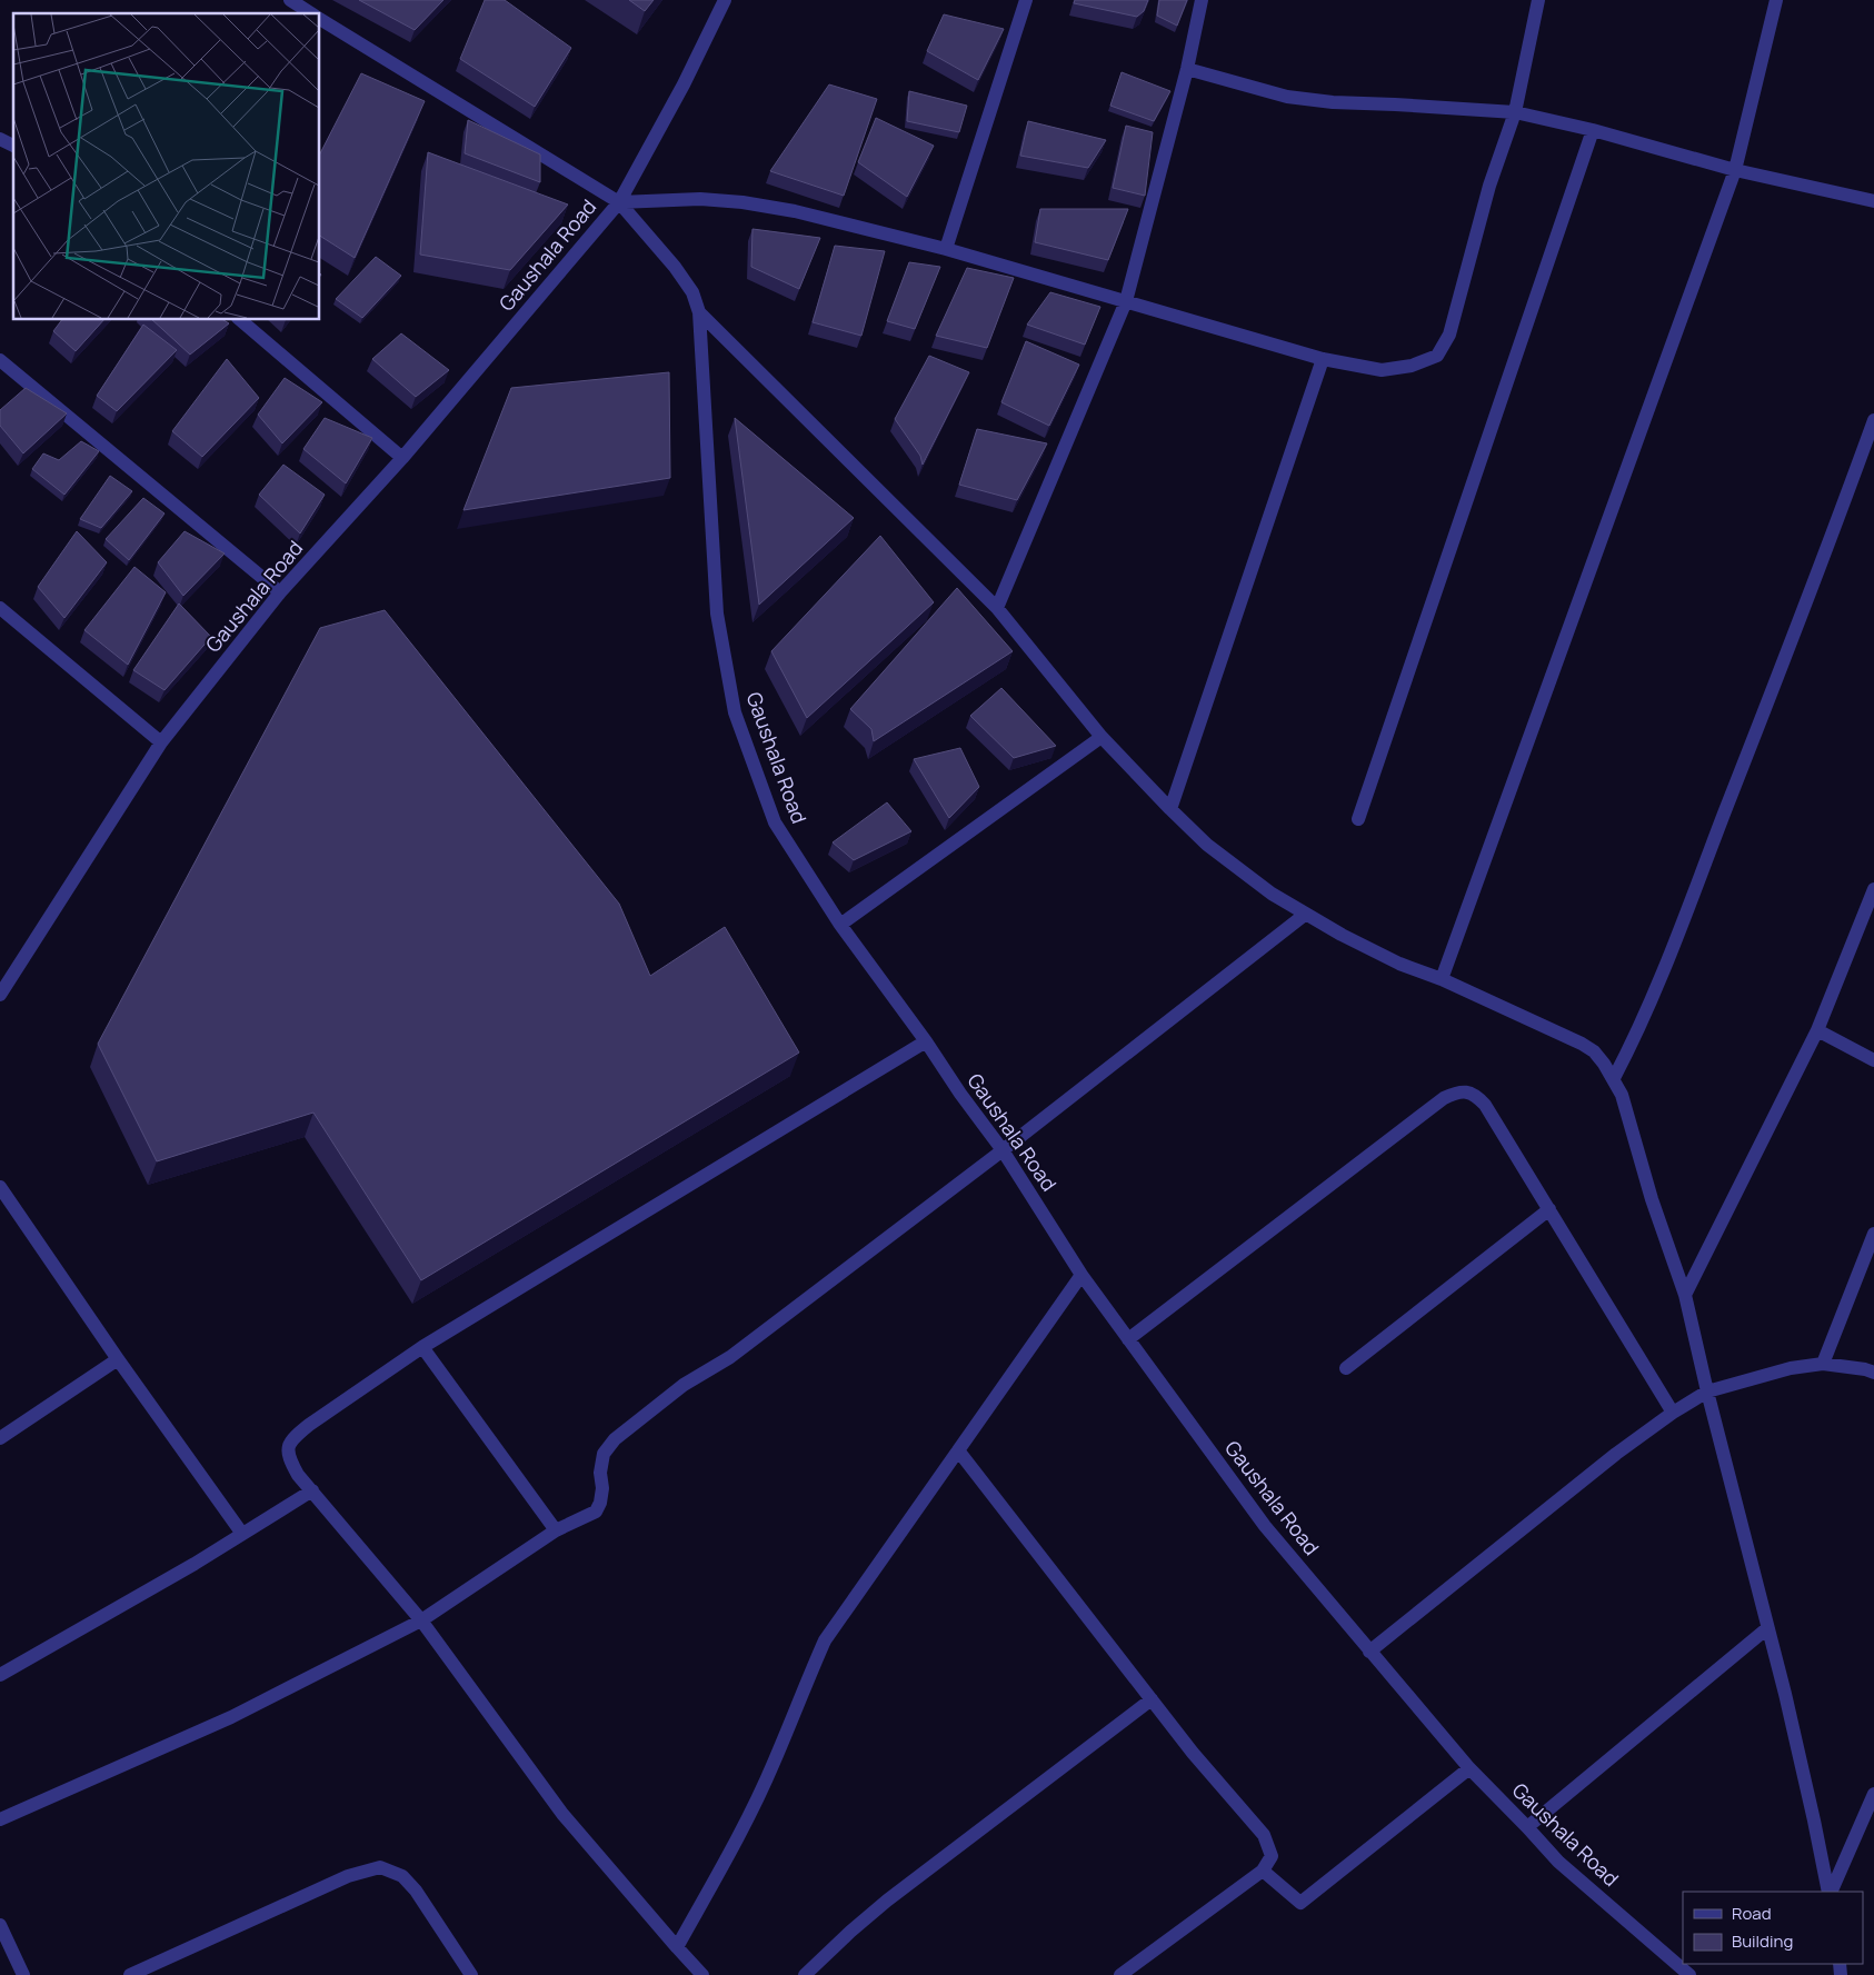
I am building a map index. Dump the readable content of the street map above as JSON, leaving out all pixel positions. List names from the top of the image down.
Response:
{
  "streets": {
    "street": ["Gaushala Road"]
  },
  "legend": ["Road", "Building"]
}
